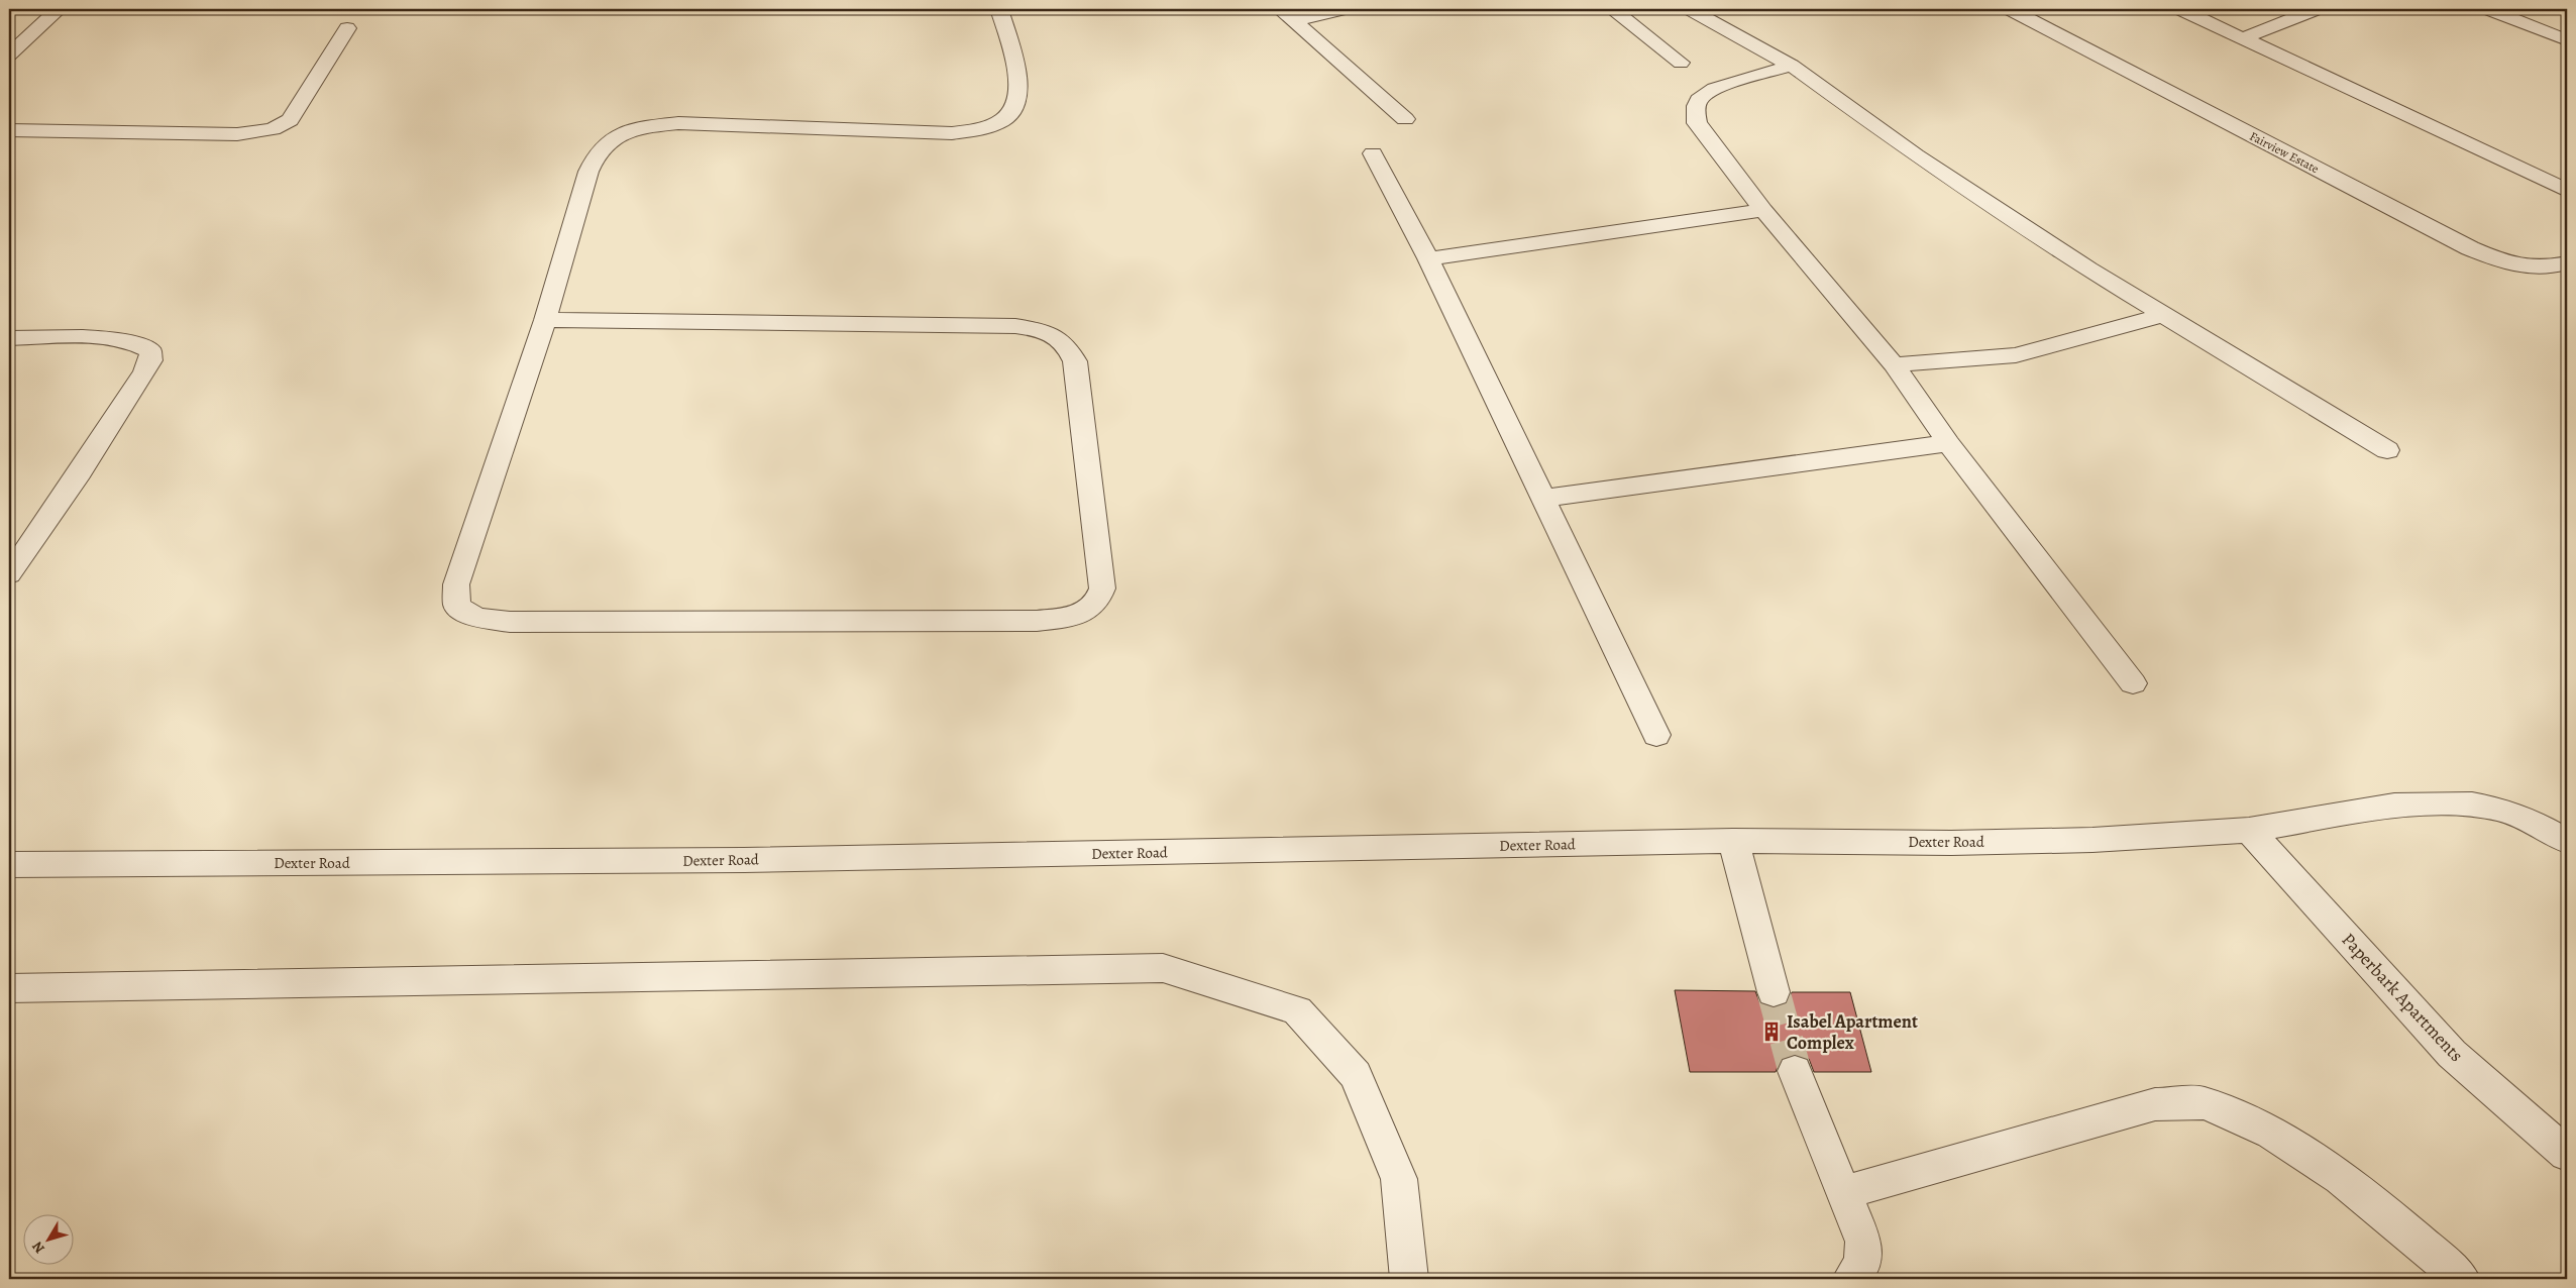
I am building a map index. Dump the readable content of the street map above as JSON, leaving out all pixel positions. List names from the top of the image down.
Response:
{
  "streets": {
    "street": ["Fairview Estate", "Dexter Road", "Paperbark Apartments"]
  },
  "crossings": [
    ["Dexter Road", "Paperbark Apartments"]
  ],
  "places": {
    "building": ["Isabel Apartment Complex"]
  },
  "north": "bottom left"
}
